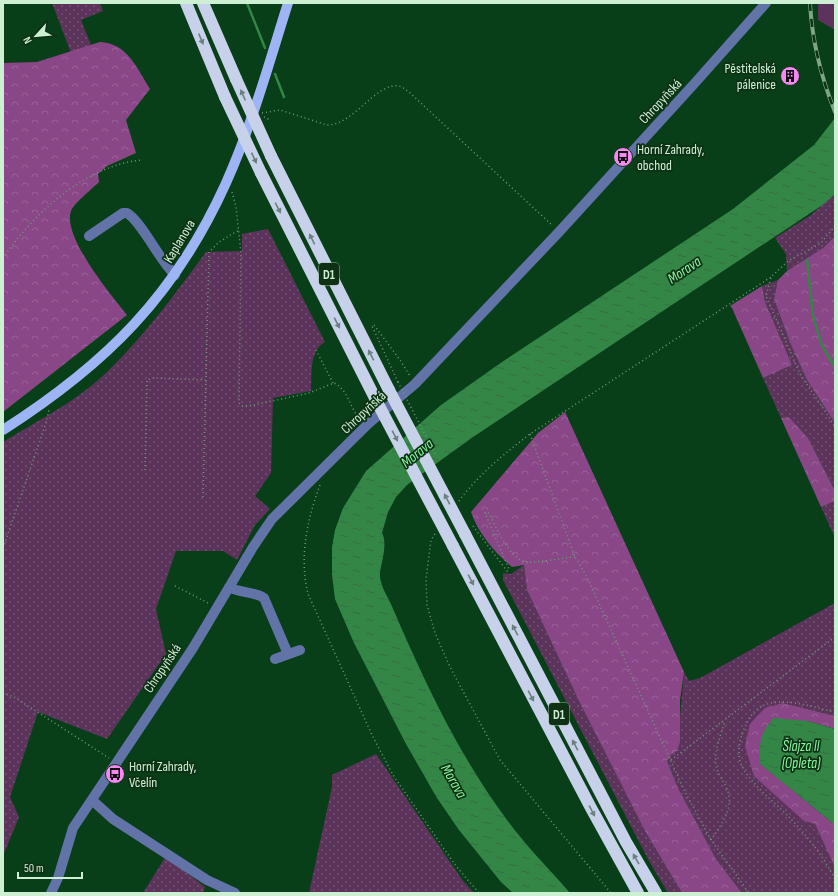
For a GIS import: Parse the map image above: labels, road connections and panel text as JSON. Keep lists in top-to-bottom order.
{
  "streets": {
    "highway": ["D1"],
    "main road": ["Kaplanova"],
    "street": ["Chropyňská"]
  },
  "water": ["Morava", "Šlajza II (Opleta)"],
  "places": {
    "building": ["Pěstitelská pálenice"],
    "bus stop": ["Horní Zahrady, obchod", "Horní Zahrady, Včelín"]
  },
  "scale_bar": "50 m",
  "north": "bottom left"
}
